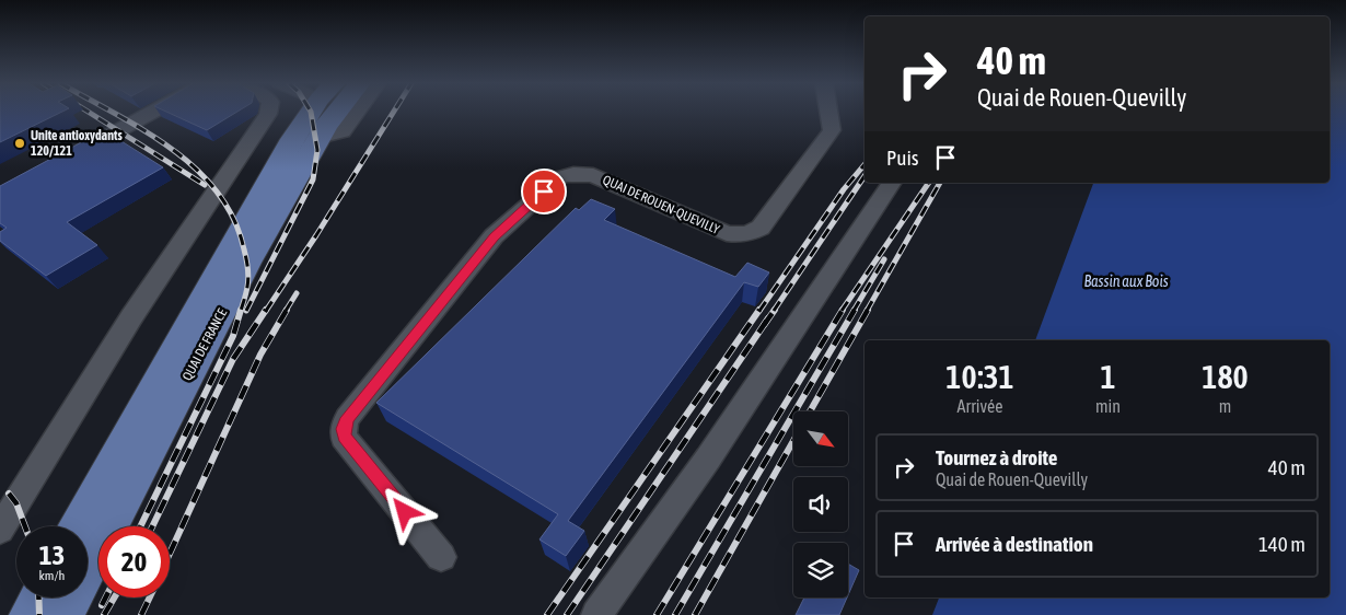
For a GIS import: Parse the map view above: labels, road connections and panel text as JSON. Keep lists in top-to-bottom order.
{
  "streets": {
    "main road": ["QUAI DE FRANCE"],
    "street": ["QUAI DE ROUEN-QUEVILLY"]
  },
  "water": ["Bassin aux Bois"],
  "places": ["Unite antioxydants 120/121"],
  "north": "bottom right",
  "page": {
    "turn": ["40 m", "Quai de Rouen-Quevilly"],
    "then": "Puis",
    "eta": [
      "10:31",
      "Arrivée",
      "1",
      "min",
      "180",
      "m"
    ],
    "list": [
      {
        "name": "Tournez à droite",
        "note": "Quai de Rouen-Quevilly",
        "value": "40 m"
      },
      {
        "name": "Arrivée à destination",
        "value": "140 m"
      }
    ],
    "speed": "13 km/h",
    "limit": "20"
  }
}
